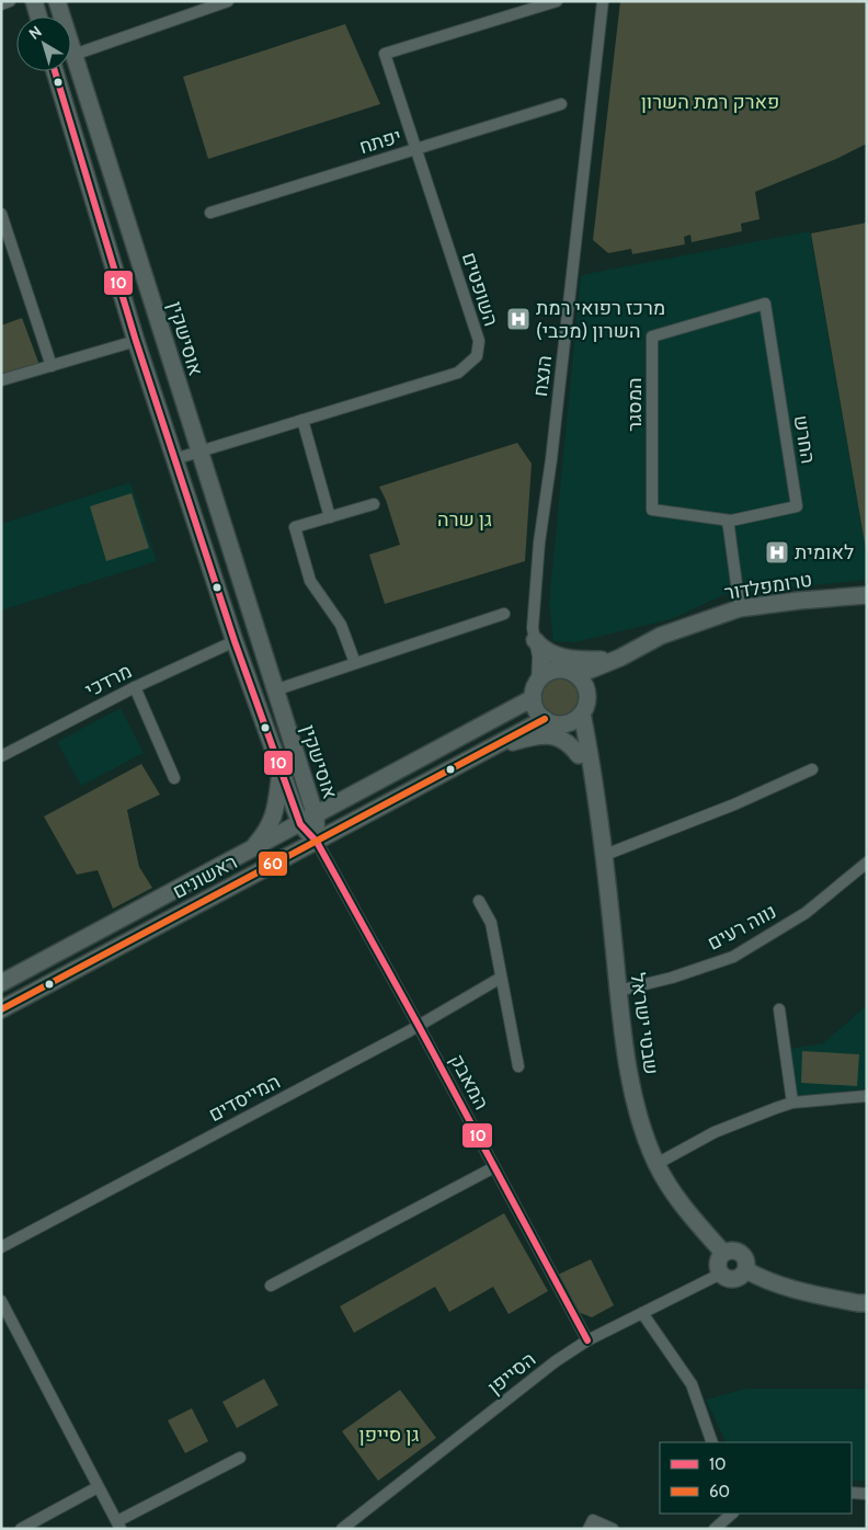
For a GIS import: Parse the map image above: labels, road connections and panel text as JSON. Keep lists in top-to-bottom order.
{
  "streets": {
    "street": [
      "יפתח",
      "השופטים",
      "אוסישקין",
      "הנצח",
      "המסגר",
      "החרש",
      "טרומפלדור",
      "מרדכי",
      "ראשונים",
      "נווה רעים",
      "שבטי ישראל",
      "המאבק",
      "המייסדים",
      "הסייפן"
    ]
  },
  "crossings": [
    ["יפתח", "השופטים"],
    ["השופטים", "אוסישקין"],
    ["אוסישקין", "מרדכי"],
    ["אוסישקין", "ראשונים"],
    ["אוסישקין", "המאבק"],
    ["הנצח", "טרומפלדור"],
    ["הנצח", "ראשונים"],
    ["הנצח", "שבטי ישראל"],
    ["המסגר", "החרש"],
    ["טרומפלדור", "ראשונים"],
    ["טרומפלדור", "שבטי ישראל"],
    ["ראשונים", "שבטי ישראל"],
    ["ראשונים", "המאבק"],
    ["נווה רעים", "שבטי ישראל"],
    ["שבטי ישראל", "הסייפן"],
    ["המאבק", "המייסדים"],
    ["המאבק", "הסייפן"]
  ],
  "parks": ["פארק רמת השרון", "גן שרה", "גן סייפן"],
  "places": {
    "hospital": ["מרכז רפואי רמת השרון (מכבי)", "לאומית"]
  },
  "lines": ["transit line 10", "transit line 60"],
  "legend": ["10", "60"],
  "north": "top left"
}
